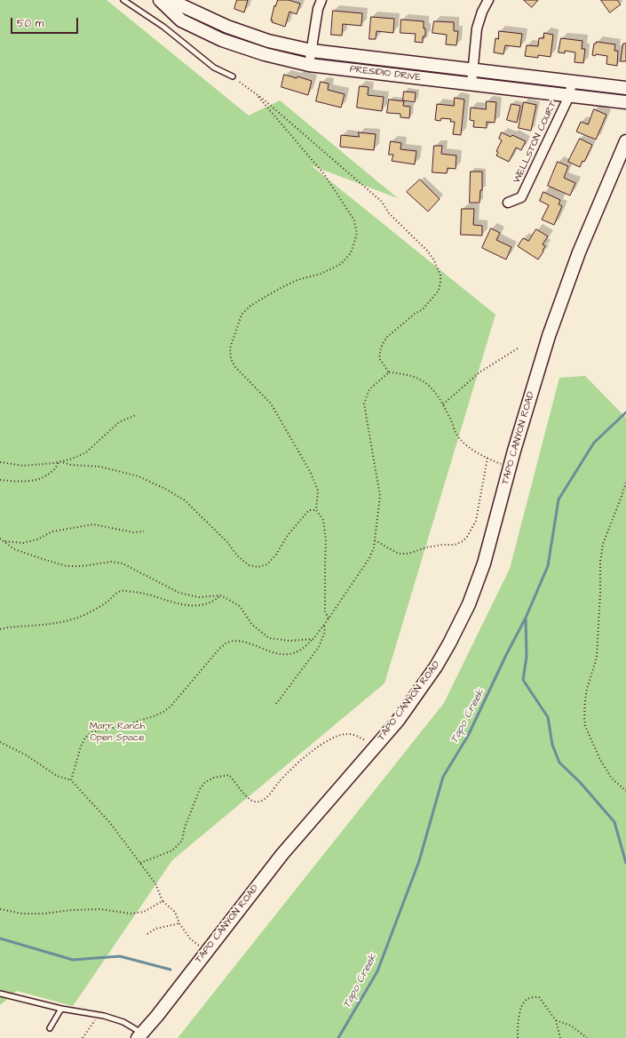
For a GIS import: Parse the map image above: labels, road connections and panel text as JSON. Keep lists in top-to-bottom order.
{
  "streets": {
    "main road": ["PRESIDIO DRIVE", "TAPO CANYON ROAD"],
    "street": ["WELLSTON COURT"]
  },
  "crossings": [
    ["PRESIDIO DRIVE", "WELLSTON COURT"]
  ],
  "water": ["Tapo Creek"],
  "parks": ["Marr Ranch Open Space"],
  "scale_bar": "50 m"
}
